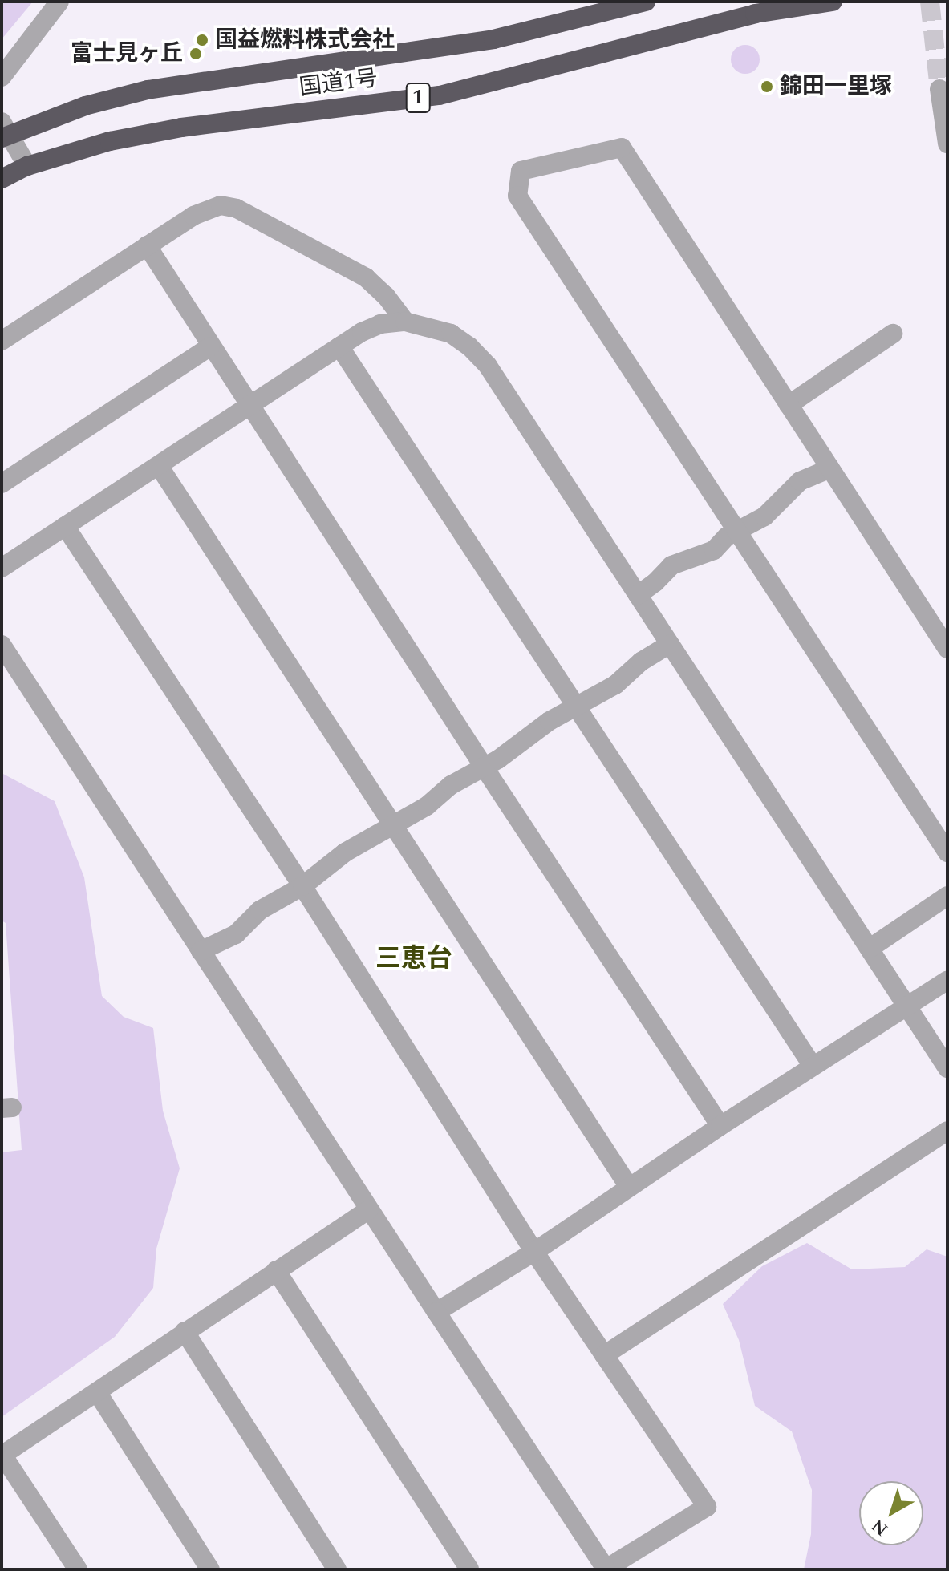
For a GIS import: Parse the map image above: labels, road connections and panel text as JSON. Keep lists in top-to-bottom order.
{
  "streets": {
    "highway": ["国道1号", "1"]
  },
  "districts": ["三恵台"],
  "places": ["国益燃料株式会社", "富士見ヶ丘", "錦田一里塚"],
  "north": "bottom left"
}
